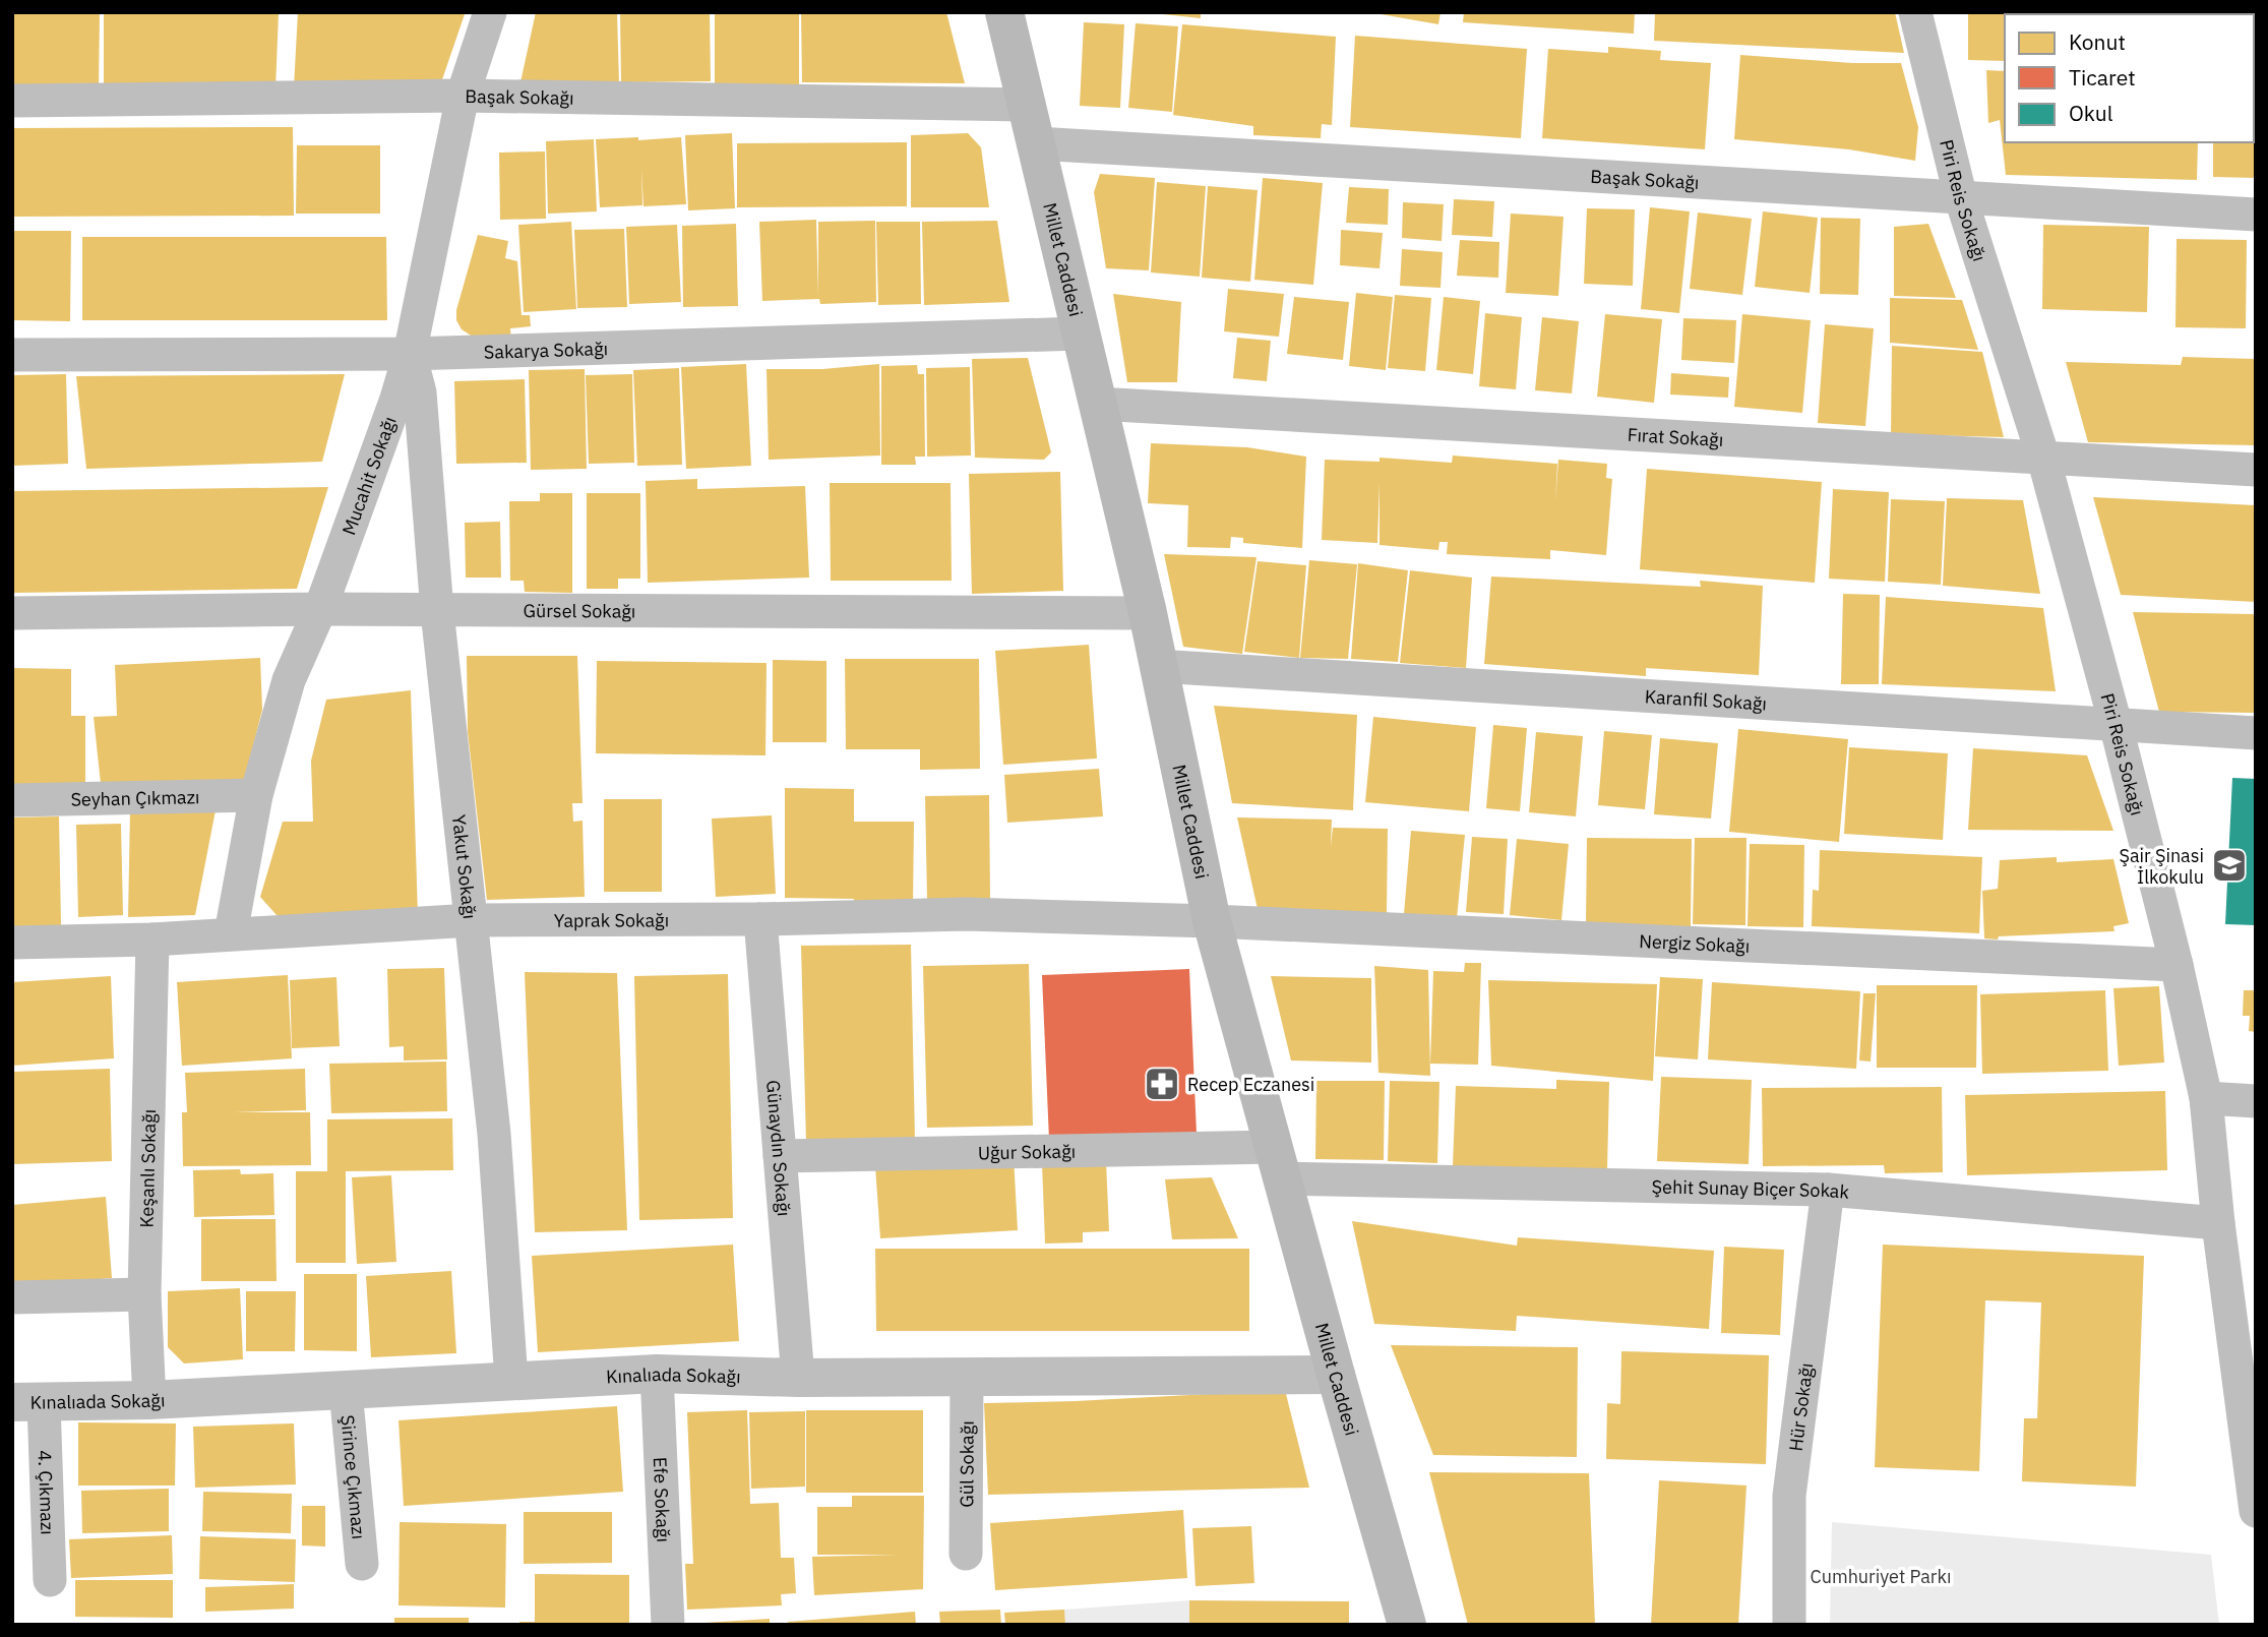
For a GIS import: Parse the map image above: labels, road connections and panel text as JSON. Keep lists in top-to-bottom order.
{
  "streets": {
    "main road": ["Millet Caddesi"],
    "street": [
      "Başak Sokağı",
      "Piri Reis Sokağı",
      "Sakarya Sokağı",
      "Fırat Sokağı",
      "Mucahit Sokağı",
      "Gürsel Sokağı",
      "Karanfil Sokağı",
      "Seyhan Çıkmazı",
      "Yakut Sokağı",
      "Yaprak Sokağı",
      "Nergiz Sokağı",
      "Günaydın Sokağı",
      "Uğur Sokağı",
      "Keşanlı Sokağı",
      "Şehit Sunay Biçer Sokak",
      "Kınalıada Sokağı",
      "Hür Sokağı",
      "Gül Sokağı",
      "Şirince Çıkmazı",
      "4. Çıkmazı",
      "Efe Sokağı"
    ]
  },
  "crossings": [
    ["Başak Sokağı", "Piri Reis Sokağı"],
    ["Başak Sokağı", "Millet Caddesi"],
    ["Başak Sokağı", "Mucahit Sokağı"],
    ["Piri Reis Sokağı", "Fırat Sokağı"],
    ["Piri Reis Sokağı", "Karanfil Sokağı"],
    ["Piri Reis Sokağı", "Nergiz Sokağı"],
    ["Piri Reis Sokağı", "Şehit Sunay Biçer Sokak"],
    ["Millet Caddesi", "Sakarya Sokağı"],
    ["Millet Caddesi", "Fırat Sokağı"],
    ["Millet Caddesi", "Gürsel Sokağı"],
    ["Millet Caddesi", "Karanfil Sokağı"],
    ["Millet Caddesi", "Yaprak Sokağı"],
    ["Millet Caddesi", "Nergiz Sokağı"],
    ["Millet Caddesi", "Uğur Sokağı"],
    ["Millet Caddesi", "Şehit Sunay Biçer Sokak"],
    ["Millet Caddesi", "Kınalıada Sokağı"],
    ["Sakarya Sokağı", "Mucahit Sokağı"],
    ["Sakarya Sokağı", "Yakut Sokağı"],
    ["Mucahit Sokağı", "Gürsel Sokağı"],
    ["Mucahit Sokağı", "Seyhan Çıkmazı"],
    ["Mucahit Sokağı", "Yakut Sokağı"],
    ["Mucahit Sokağı", "Yaprak Sokağı"],
    ["Gürsel Sokağı", "Yakut Sokağı"],
    ["Yakut Sokağı", "Yaprak Sokağı"],
    ["Yakut Sokağı", "Kınalıada Sokağı"],
    ["Yaprak Sokağı", "Nergiz Sokağı"],
    ["Yaprak Sokağı", "Günaydın Sokağı"],
    ["Yaprak Sokağı", "Keşanlı Sokağı"],
    ["Günaydın Sokağı", "Uğur Sokağı"],
    ["Günaydın Sokağı", "Kınalıada Sokağı"],
    ["Uğur Sokağı", "Şehit Sunay Biçer Sokak"],
    ["Keşanlı Sokağı", "Kınalıada Sokağı"],
    ["Şehit Sunay Biçer Sokak", "Hür Sokağı"],
    ["Kınalıada Sokağı", "Gül Sokağı"],
    ["Kınalıada Sokağı", "Şirince Çıkmazı"],
    ["Kınalıada Sokağı", "4. Çıkmazı"],
    ["Kınalıada Sokağı", "Efe Sokağı"]
  ],
  "parks": ["Cumhuriyet Parkı"],
  "places": {
    "school or university": ["Şair Şinasi İlkokulu"],
    "pharmacy": ["Recep Eczanesi"]
  },
  "legend": ["Konut", "Ticaret", "Okul"]
}
